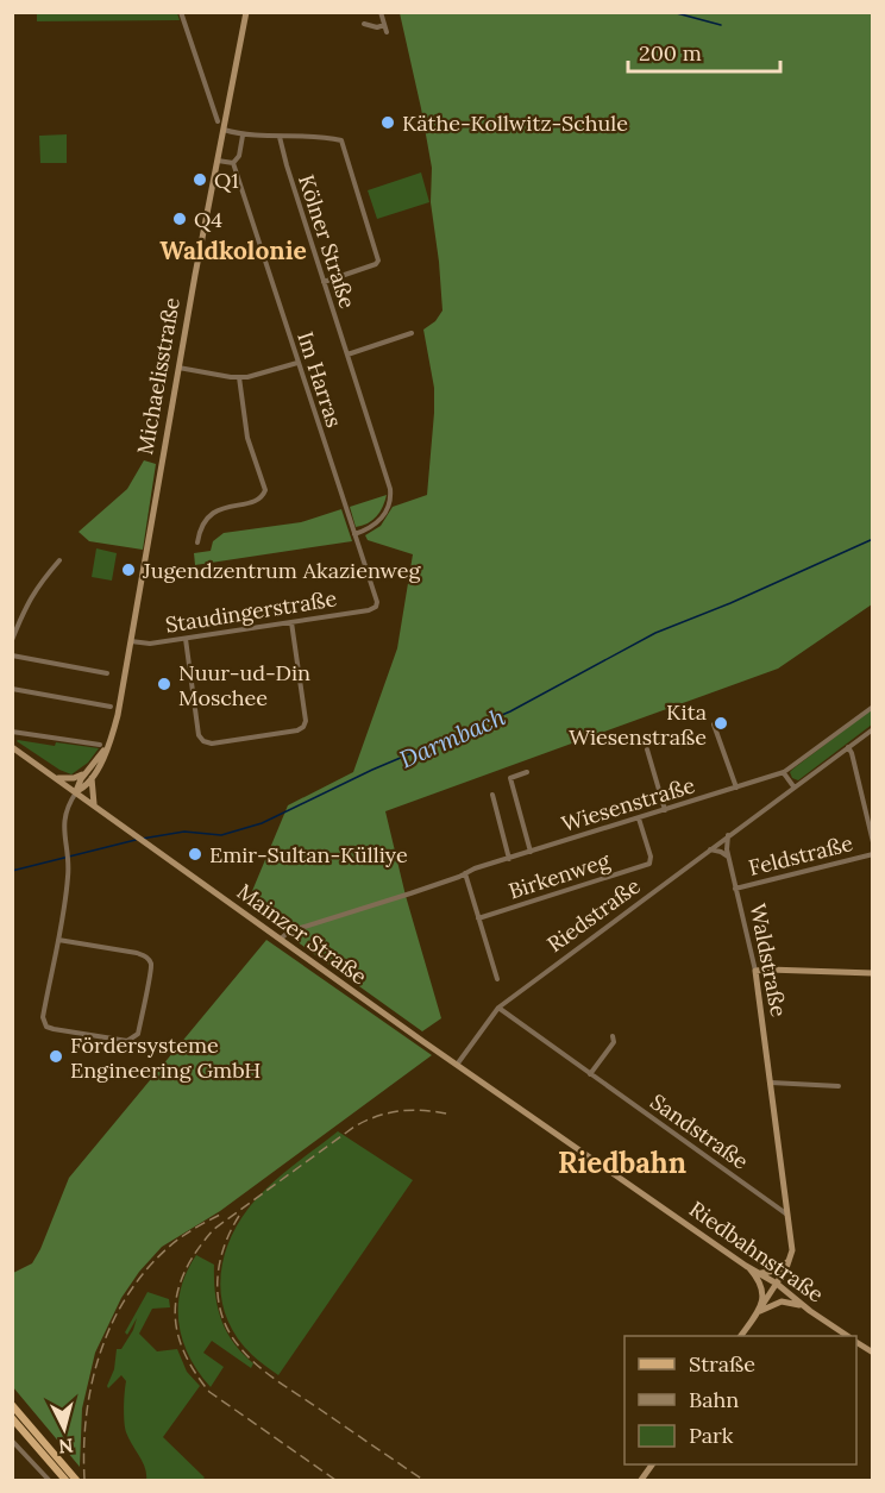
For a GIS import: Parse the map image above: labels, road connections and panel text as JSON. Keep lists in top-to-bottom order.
{
  "streets": {
    "street": [
      "Kölner Straße",
      "Michaelisstraße",
      "Im Harras",
      "Staudingerstraße",
      "Wiesenstraße",
      "Feldstraße",
      "Birkenweg",
      "Riedstraße",
      "Mainzer Straße",
      "Waldstraße",
      "Sandstraße",
      "Riedbahnstraße"
    ]
  },
  "crossings": [
    ["Kölner Straße", "Im Harras"],
    ["Michaelisstraße", "Staudingerstraße"],
    ["Michaelisstraße", "Mainzer Straße"],
    ["Im Harras", "Staudingerstraße"],
    ["Wiesenstraße", "Birkenweg"],
    ["Wiesenstraße", "Mainzer Straße"],
    ["Feldstraße", "Waldstraße"],
    ["Riedstraße", "Waldstraße"],
    ["Riedstraße", "Sandstraße"],
    ["Mainzer Straße", "Riedbahnstraße"],
    ["Waldstraße", "Sandstraße"],
    ["Waldstraße", "Riedbahnstraße"]
  ],
  "districts": ["Waldkolonie", "Riedbahn"],
  "water": ["Darmbach"],
  "places": [
    "Käthe-Kollwitz-Schule",
    "Q1",
    "Q4",
    "Jugendzentrum Akazienweg",
    "Nuur-ud-Din Moschee",
    "Kita Wiesenstraße",
    "Emir-Sultan-Külliye",
    "Fördersysteme Engineering GmbH"
  ],
  "legend": ["Straße", "Bahn", "Park"],
  "scale_bar": "200 m",
  "north": "bottom"
}
